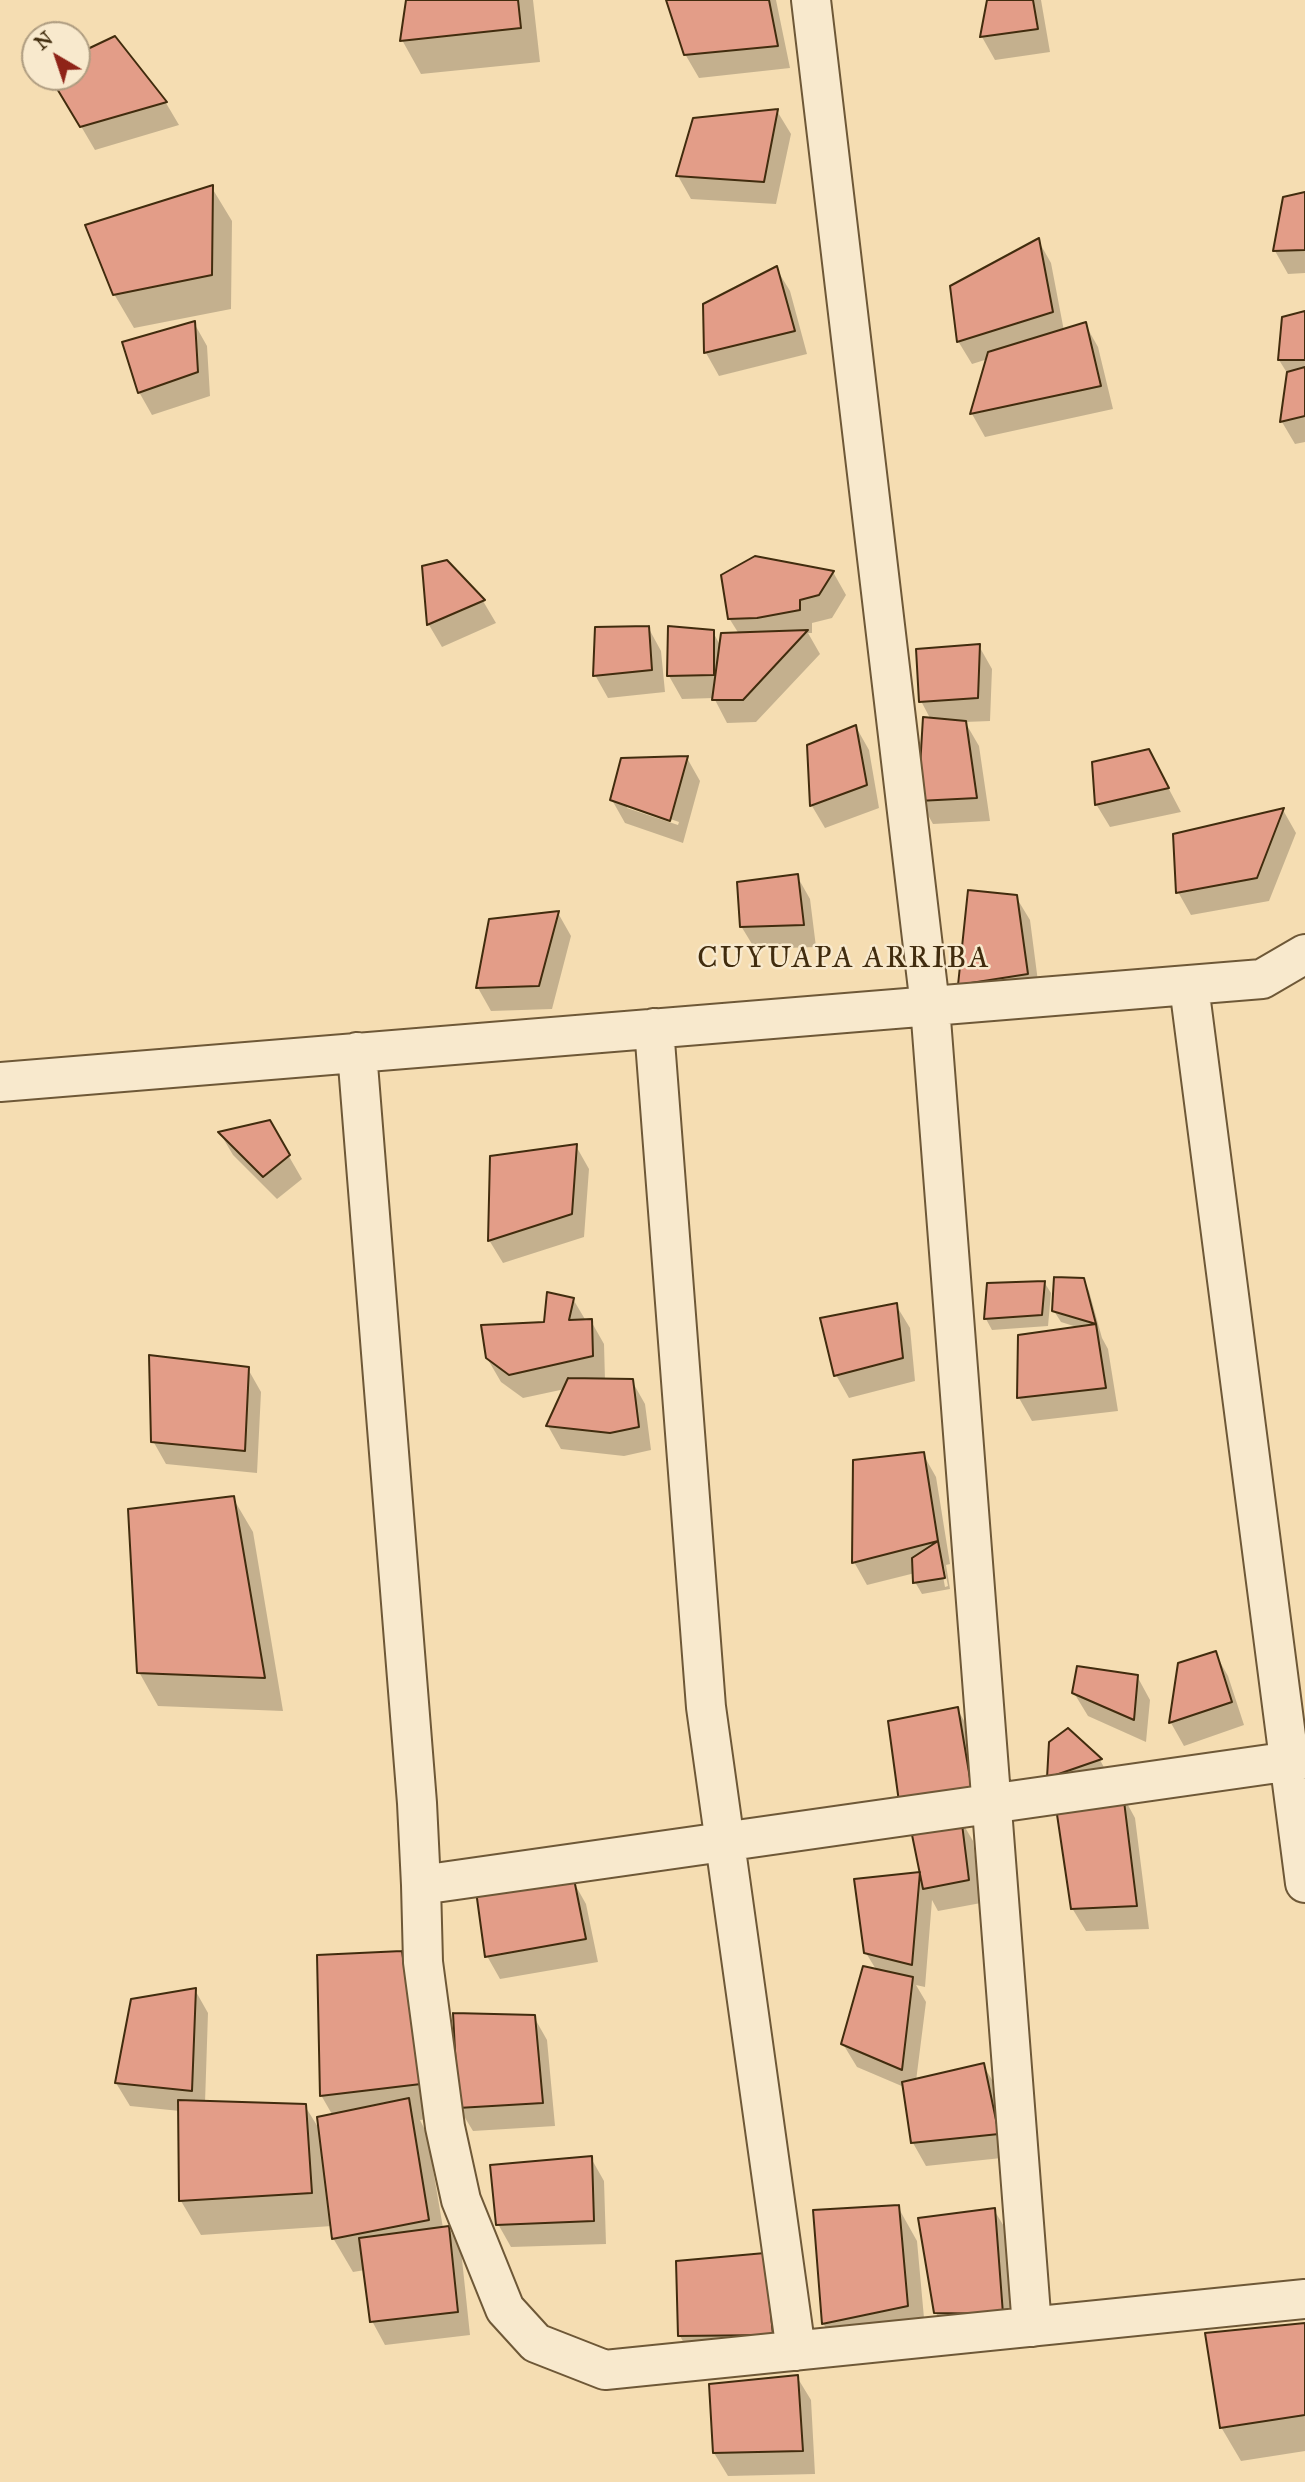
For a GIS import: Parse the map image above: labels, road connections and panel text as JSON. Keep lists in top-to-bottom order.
{
  "districts": ["CUYUAPA ARRIBA"],
  "north": "top left"
}
